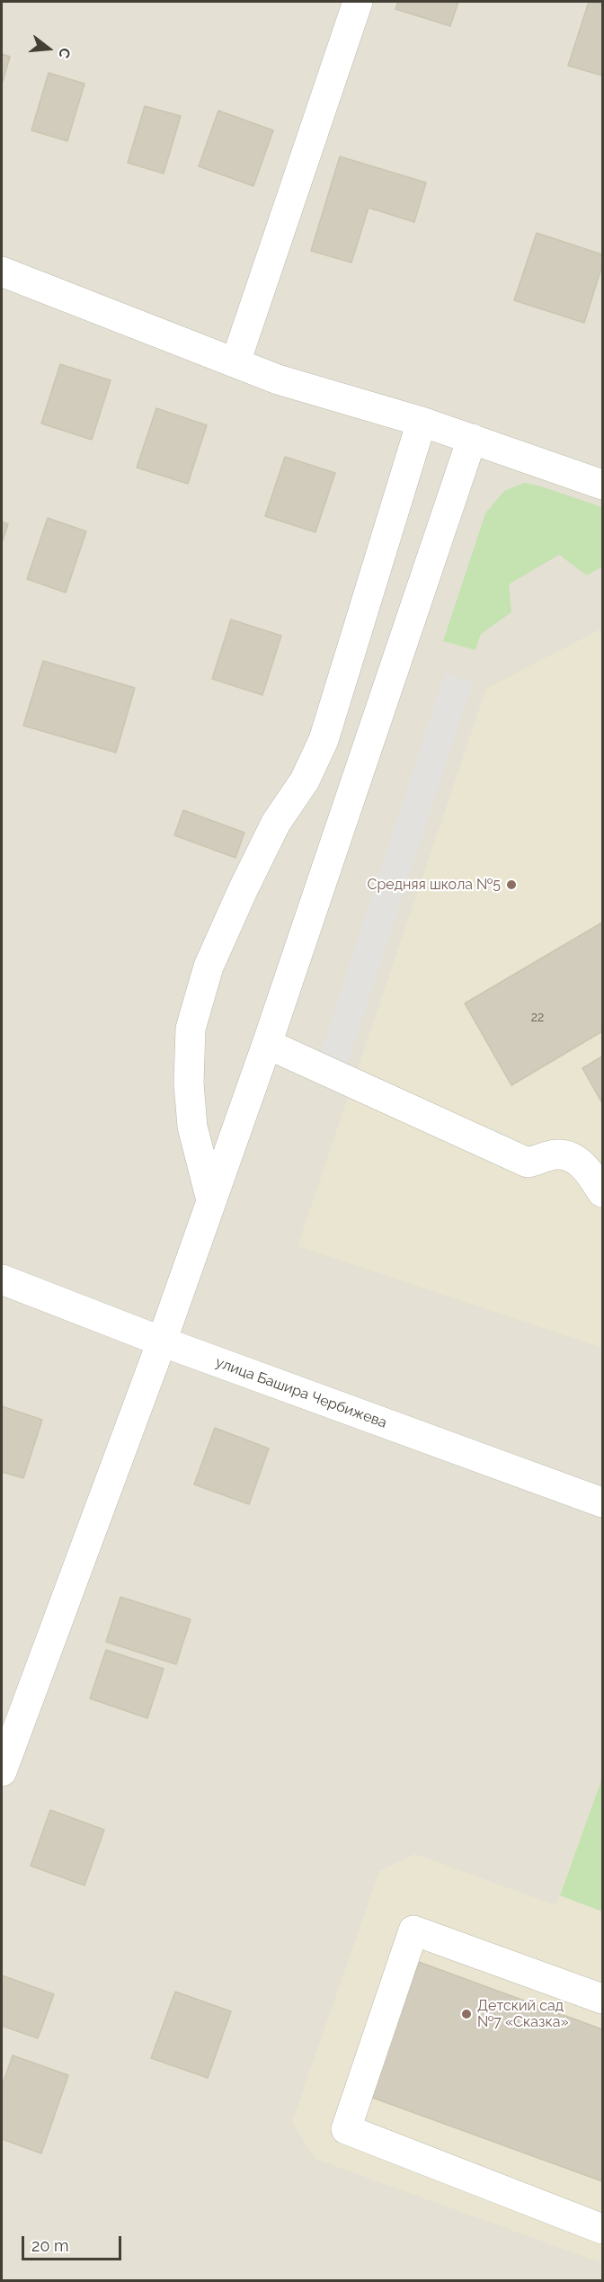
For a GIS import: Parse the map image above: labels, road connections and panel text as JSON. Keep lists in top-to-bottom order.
{
  "streets": {
    "street": ["улица Башира Чербижева"]
  },
  "places": ["Средняя школа №5", "Детский сад №7 «Сказка»"],
  "house_numbers": ["22"],
  "scale_bar": "20 m",
  "north": "right"
}
